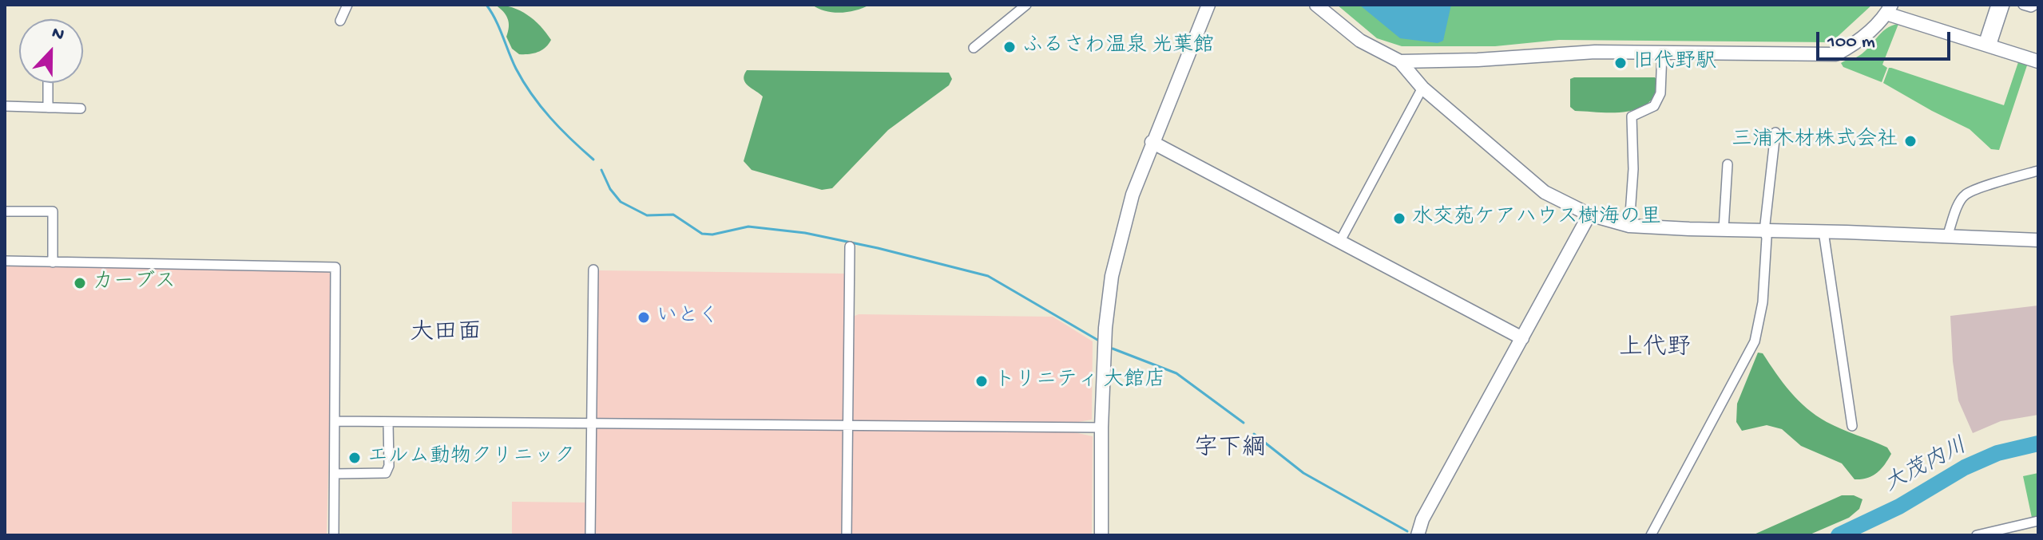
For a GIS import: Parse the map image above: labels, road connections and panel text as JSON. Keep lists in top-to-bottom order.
{
  "districts": ["大田面", "上代野", "字下綱"],
  "water": ["大茂内川"],
  "places": [
    "ふるさわ温泉 光葉館",
    "旧代野駅",
    "三浦木材株式会社",
    "水交苑ケアハウス樹海の里",
    "カーブス",
    "いとく",
    "トリニティ 大館店",
    "エルム動物クリニック"
  ],
  "scale_bar": "100 m",
  "north": "top"
}
